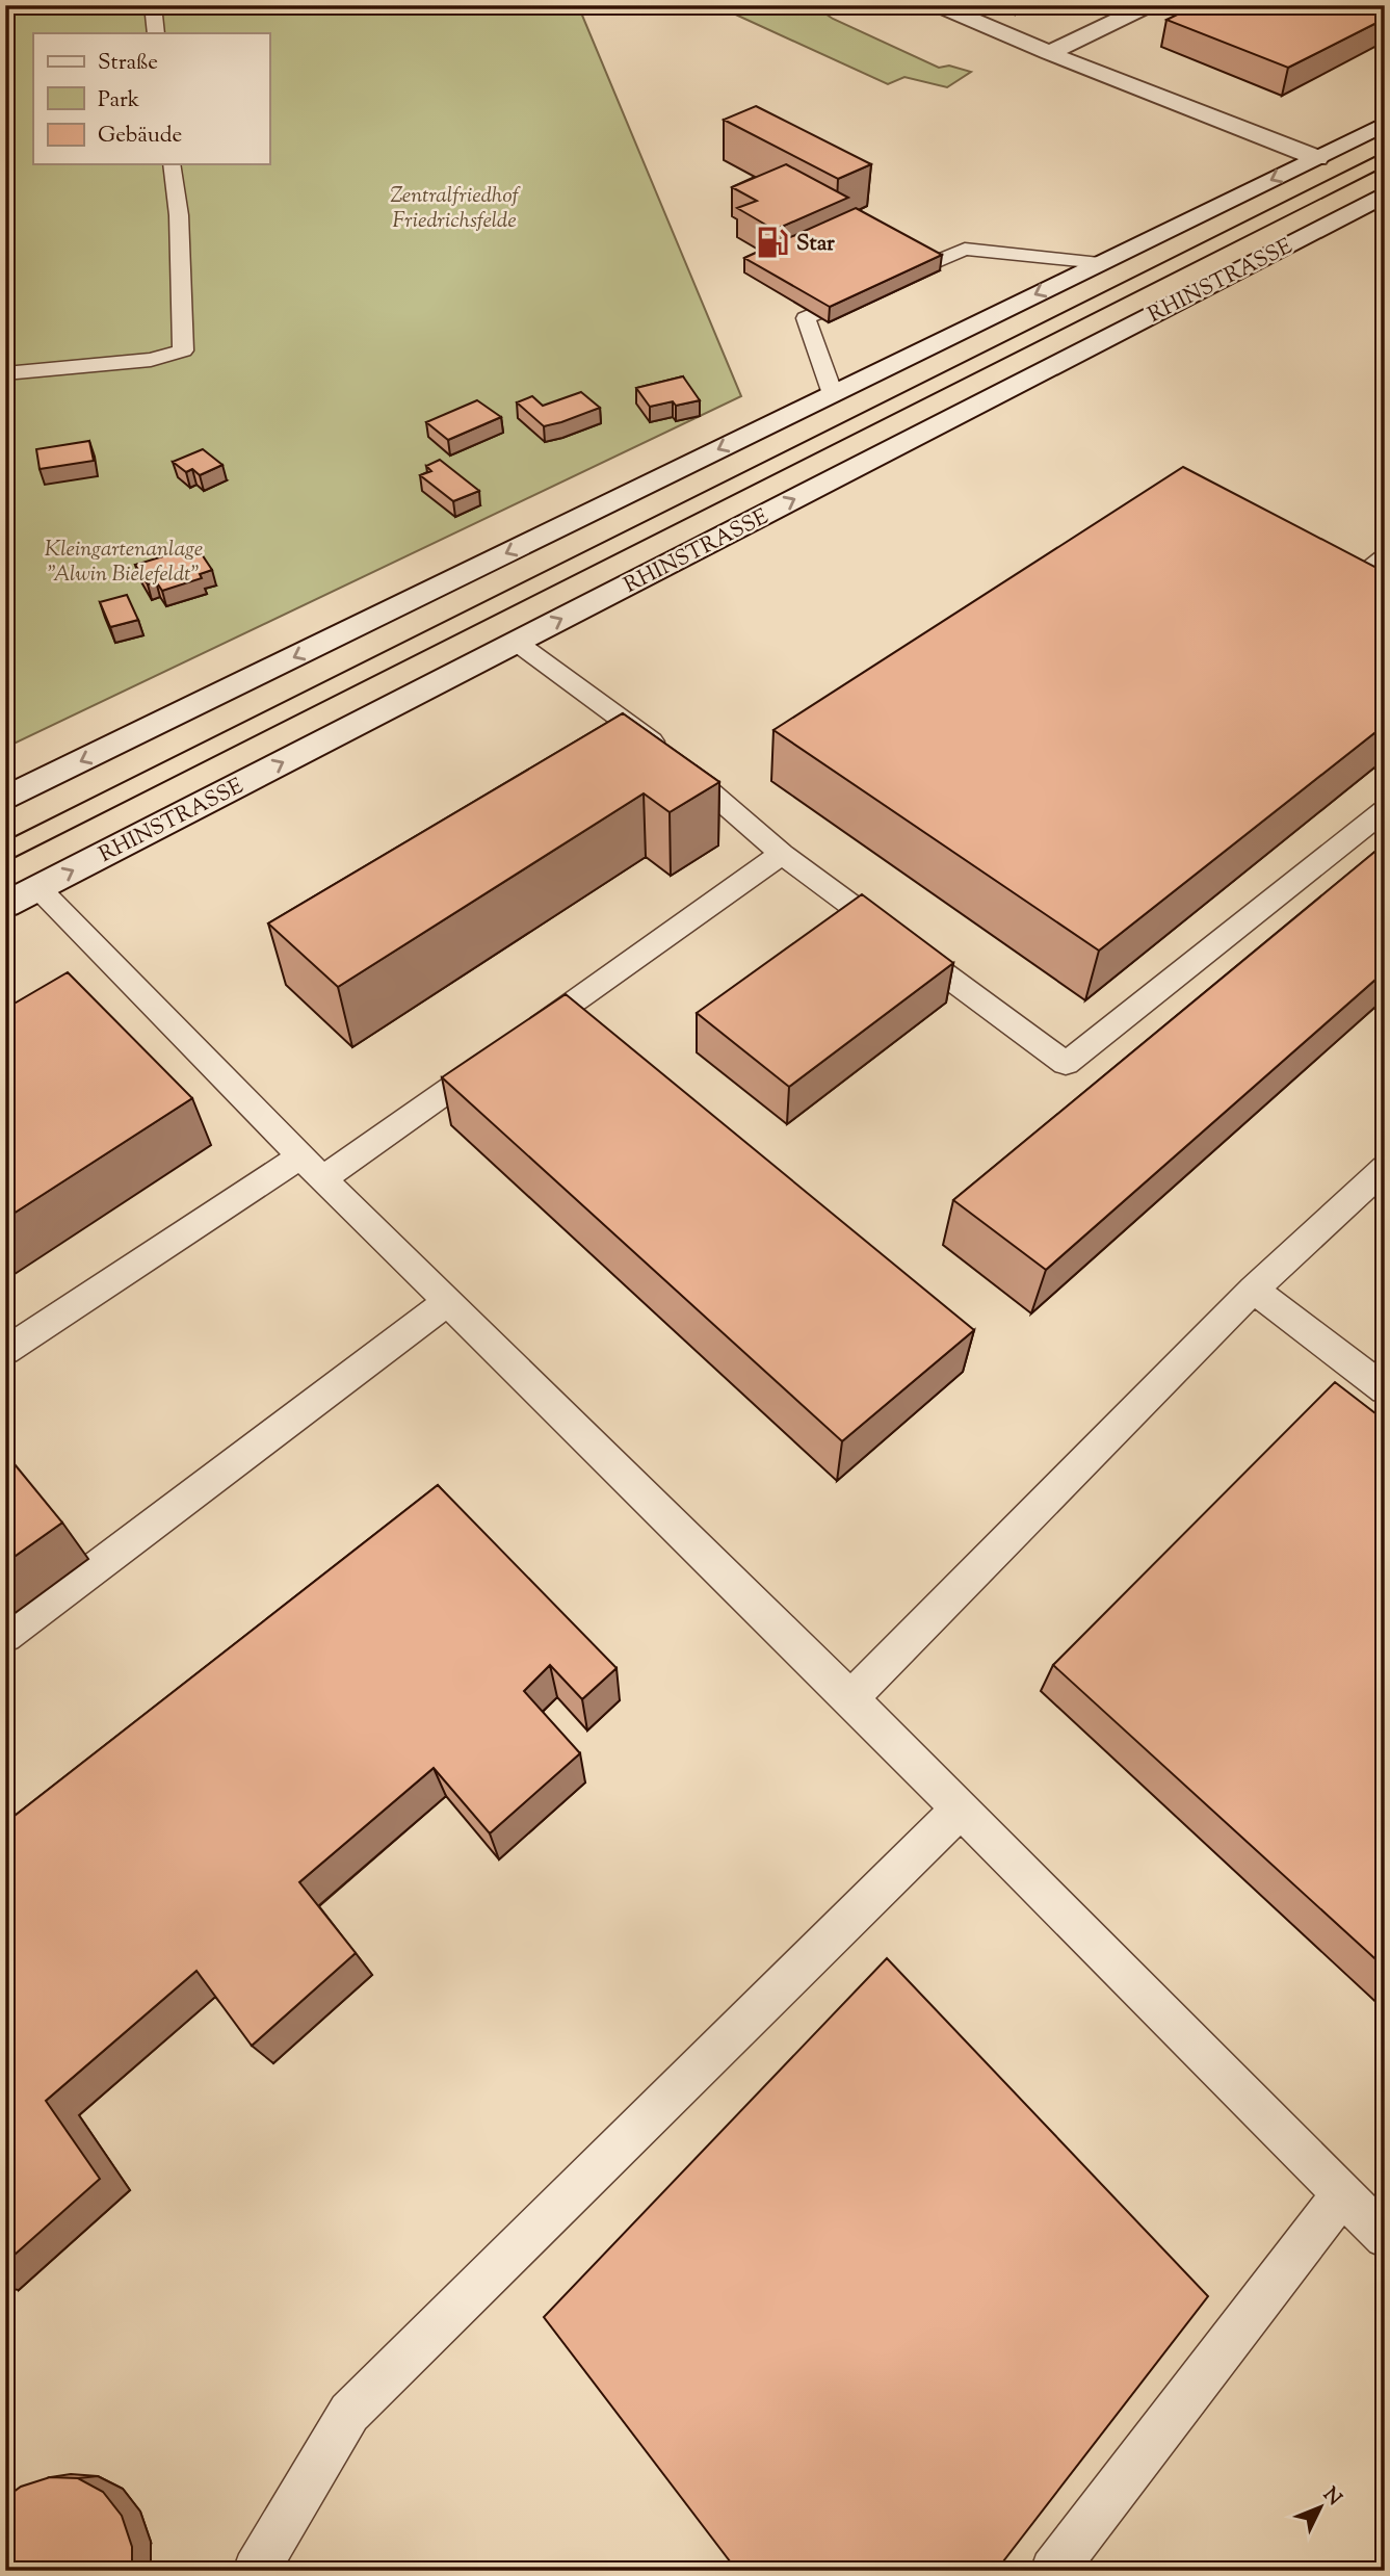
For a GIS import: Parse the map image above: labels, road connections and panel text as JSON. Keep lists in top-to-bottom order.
{
  "streets": {
    "main road": ["RHINSTRASSE"]
  },
  "parks": ["Zentralfriedhof Friedrichsfelde", "Kleingartenanlage \"Alwin Bielefeldt\""],
  "places": {
    "fuel station": ["Star"]
  },
  "legend": ["Straße", "Park", "Gebäude"],
  "north": "top right"
}
